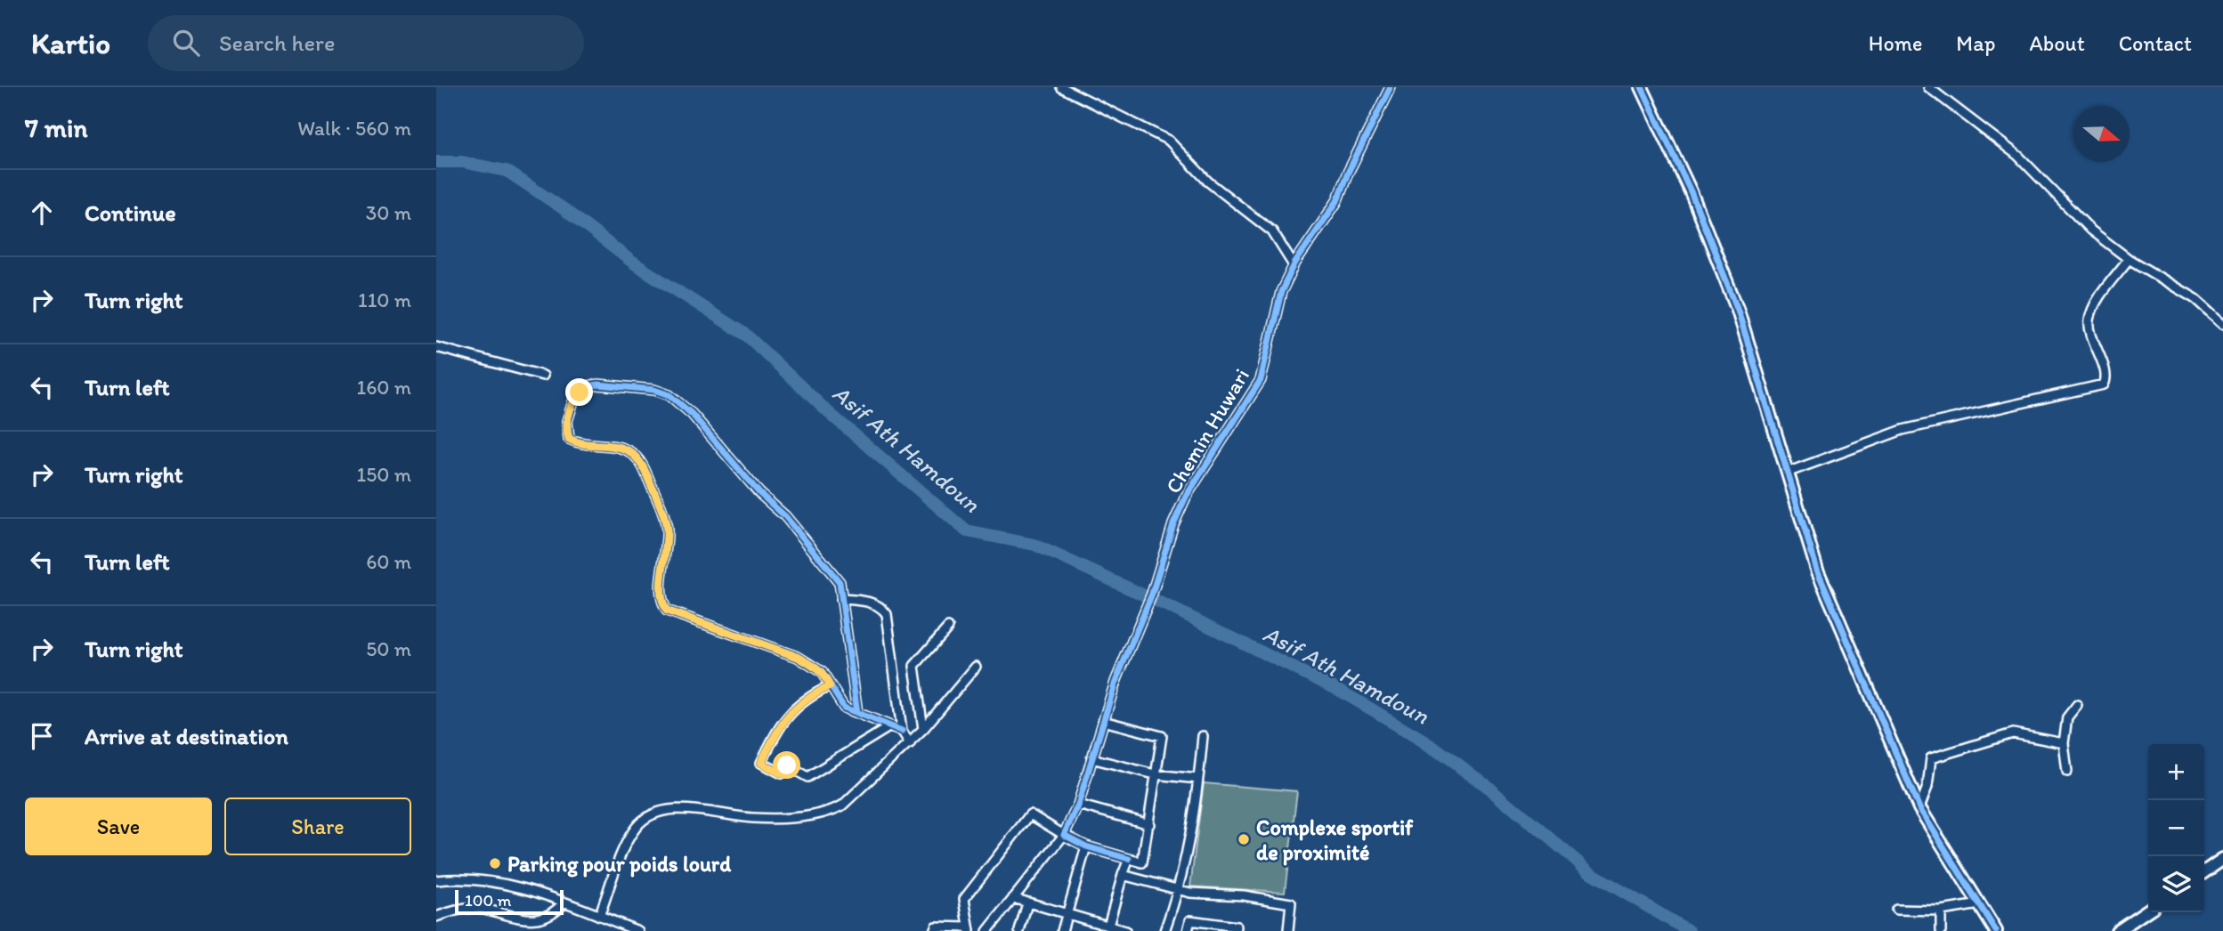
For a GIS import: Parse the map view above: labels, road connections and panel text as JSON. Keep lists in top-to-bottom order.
{
  "streets": {
    "street": ["Chemin Huwari"]
  },
  "water": ["Asif Ath Hamdoun"],
  "places": ["Complexe sportif de proximité", "Parking pour poids lourd"],
  "scale_bar": "100 m",
  "north": "right",
  "page": {
    "header": "Kartio",
    "search": "Search here",
    "nav": [
      "Home",
      "Map",
      "About",
      "Contact"
    ],
    "heading": ["7 min", "Walk · 560 m"],
    "list": [
      ["Continue", "30 m"],
      ["Turn right", "110 m"],
      ["Turn left", "160 m"],
      ["Turn right", "150 m"],
      ["Turn left", "60 m"],
      ["Turn right", "50 m"],
      "Arrive at destination"
    ],
    "map_buttons": ["+", "−"],
    "buttons": ["Save", "Share"],
    "scale": "100 m"
  }
}
